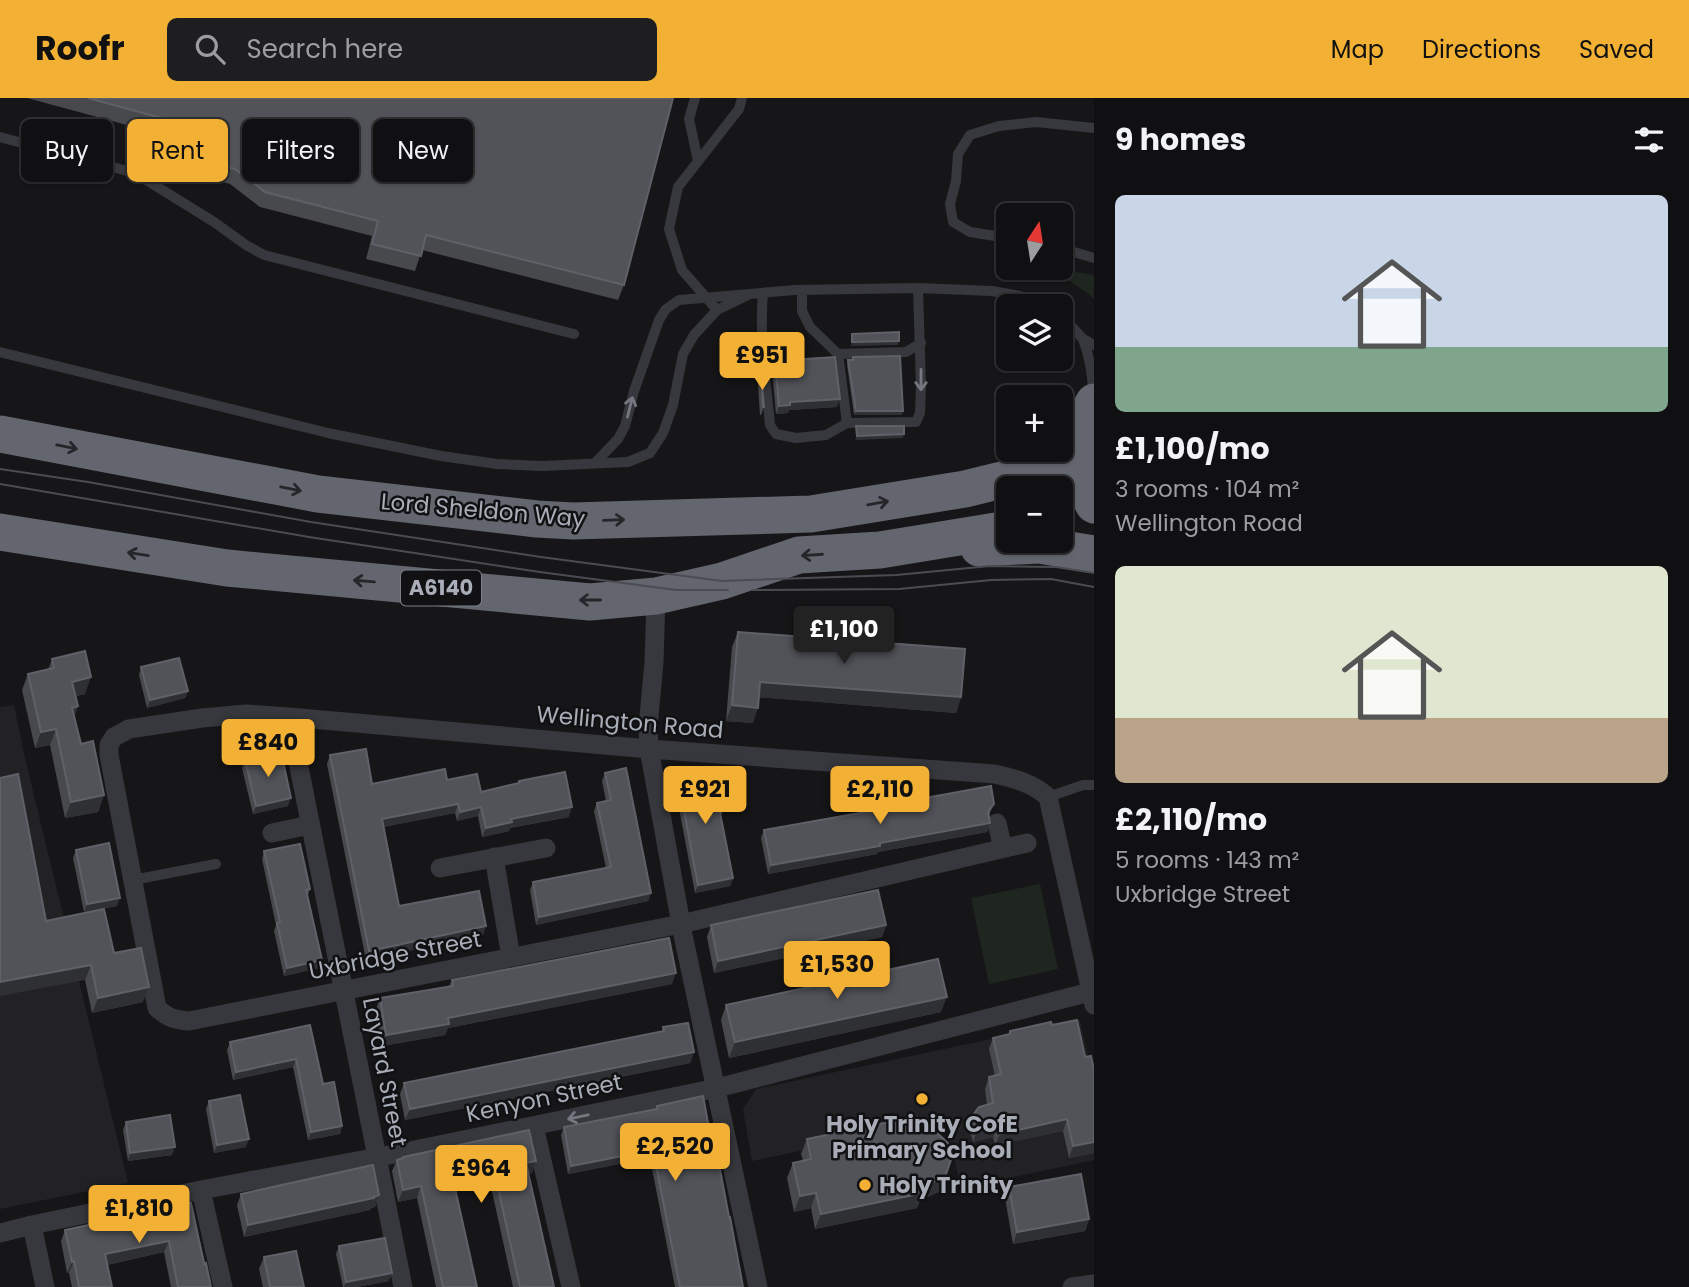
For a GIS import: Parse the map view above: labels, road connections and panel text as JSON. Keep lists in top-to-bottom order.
{
  "streets": {
    "highway": ["Lord Sheldon Way", "A6140"],
    "street": [
      "Wellington Road",
      "Uxbridge Street",
      "Layard Street",
      "Kenyon Street"
    ]
  },
  "crossings": [
    ["Wellington Road", "Uxbridge Street"],
    ["Wellington Road", "Layard Street"],
    ["Uxbridge Street", "Layard Street"],
    ["Layard Street", "Kenyon Street"]
  ],
  "places": ["Holy Trinity CofE Primary School", "Holy Trinity"],
  "north": "top",
  "page": {
    "header": "Roofr",
    "search": "Search here",
    "nav": ["Map", "Directions", "Saved"],
    "heading": "9 homes",
    "chip": [
      "Buy",
      "Rent",
      "Filters",
      "New"
    ],
    "list": [
      {
        "name": "£1,100/mo",
        "note": "3 rooms · 104 m² · Wellington Road"
      },
      {
        "name": "£2,110/mo",
        "note": "5 rooms · 143 m² · Uxbridge Street"
      }
    ],
    "map_buttons": ["+", "−"],
    "price": [
      "£951",
      "£1,100",
      "£840",
      "£921",
      "£2,110",
      "£1,530",
      "£2,520",
      "£964",
      "£1,810"
    ]
  }
}
